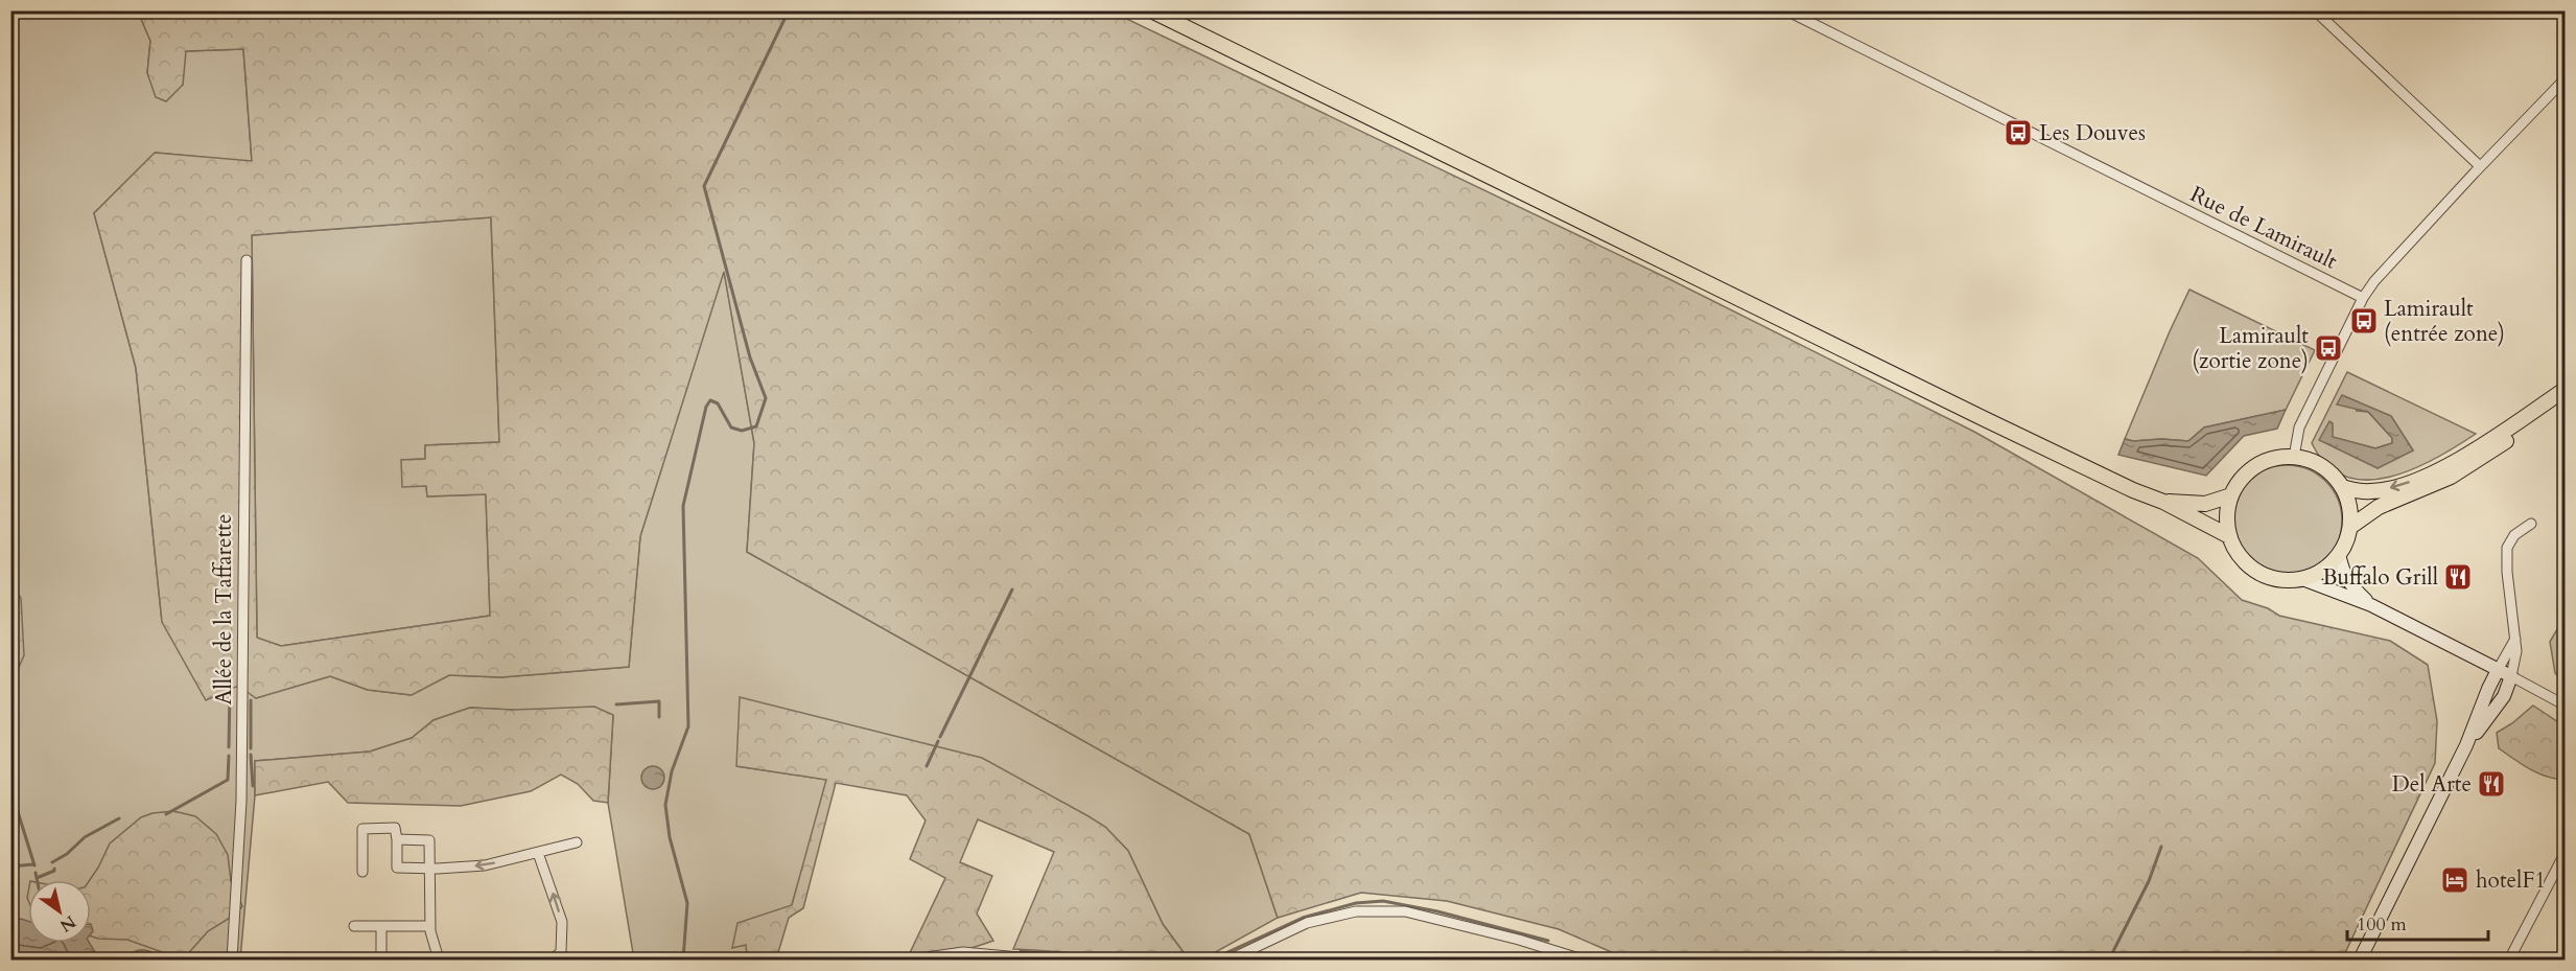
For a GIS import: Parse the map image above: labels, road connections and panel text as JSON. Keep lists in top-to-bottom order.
{
  "streets": {
    "street": ["Rue de Lamirault", "Allée de la Taffarette"]
  },
  "places": {
    "bus stop": ["Les Douves", "Lamirault (entrée zone)", "Lamirault (zortie zone)"],
    "restaurant": ["Buffalo Grill", "Del Arte"],
    "hotel": ["hotelF1"]
  },
  "scale_bar": "100 m",
  "north": "bottom right"
}
